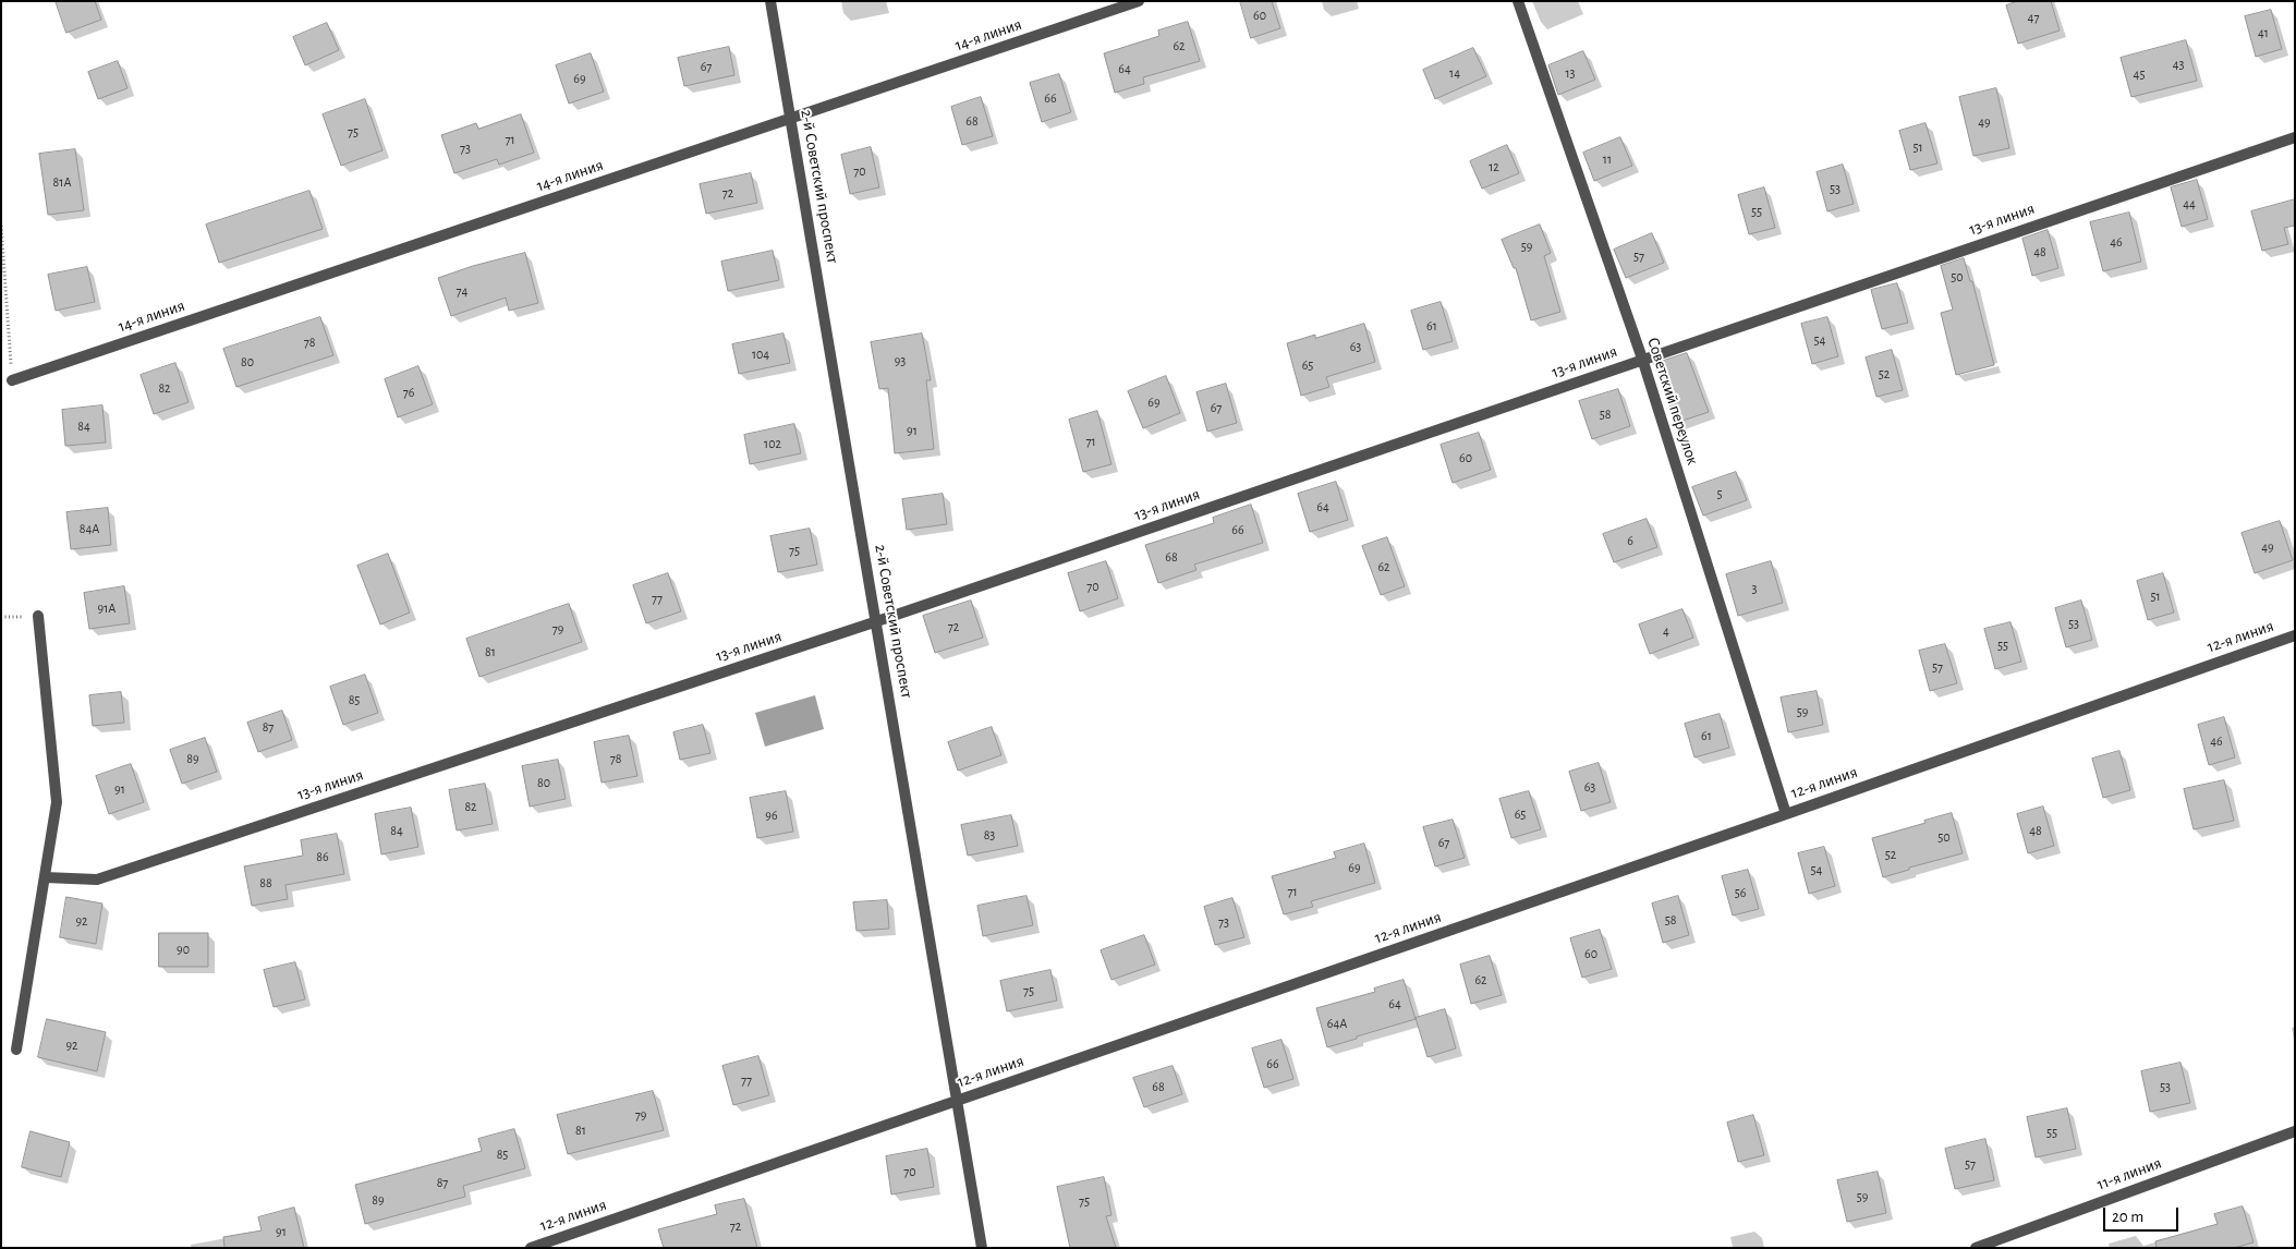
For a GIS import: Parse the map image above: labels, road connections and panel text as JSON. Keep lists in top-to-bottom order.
{
  "streets": {
    "street": [
      "14-я линия",
      "2-й Советский проспект",
      "13-я линия",
      "Советский переулок",
      "12-я линия",
      "11-я линия"
    ]
  },
  "crossings": [
    ["14-я линия", "2-й Советский проспект"],
    ["2-й Советский проспект", "13-я линия"],
    ["2-й Советский проспект", "12-я линия"],
    ["13-я линия", "Советский переулок"],
    ["Советский переулок", "12-я линия"]
  ],
  "house_numbers": [
    "60",
    "47",
    "41",
    "62",
    "43",
    "67",
    "64",
    "14",
    "13",
    "45",
    "69",
    "66",
    "68",
    "49",
    "75",
    "71",
    "51",
    "73",
    "11",
    "12",
    "70",
    "81А",
    "53",
    "72",
    "44",
    "55",
    "46",
    "59",
    "48",
    "57",
    "50",
    "74",
    "61",
    "54",
    "78",
    "63",
    "104",
    "93",
    "80",
    "65",
    "52",
    "82",
    "76",
    "69",
    "67",
    "58",
    "84",
    "91",
    "71",
    "102",
    "60",
    "5",
    "64",
    "84А",
    "66",
    "6",
    "49",
    "75",
    "68",
    "62",
    "70",
    "3",
    "51",
    "77",
    "91А",
    "53",
    "72",
    "79",
    "4",
    "55",
    "81",
    "57",
    "85",
    "59",
    "87",
    "61",
    "46",
    "89",
    "78",
    "80",
    "63",
    "91",
    "82",
    "65",
    "96",
    "84",
    "48",
    "83",
    "50",
    "67",
    "52",
    "86",
    "69",
    "54",
    "88",
    "71",
    "56",
    "58",
    "92",
    "73",
    "90",
    "60",
    "62",
    "75",
    "64",
    "64А",
    "92",
    "66",
    "77",
    "68",
    "53",
    "79",
    "81",
    "55",
    "85",
    "57",
    "70",
    "87",
    "59",
    "89",
    "75",
    "72",
    "91"
  ],
  "scale_bar": "20 m"
}
